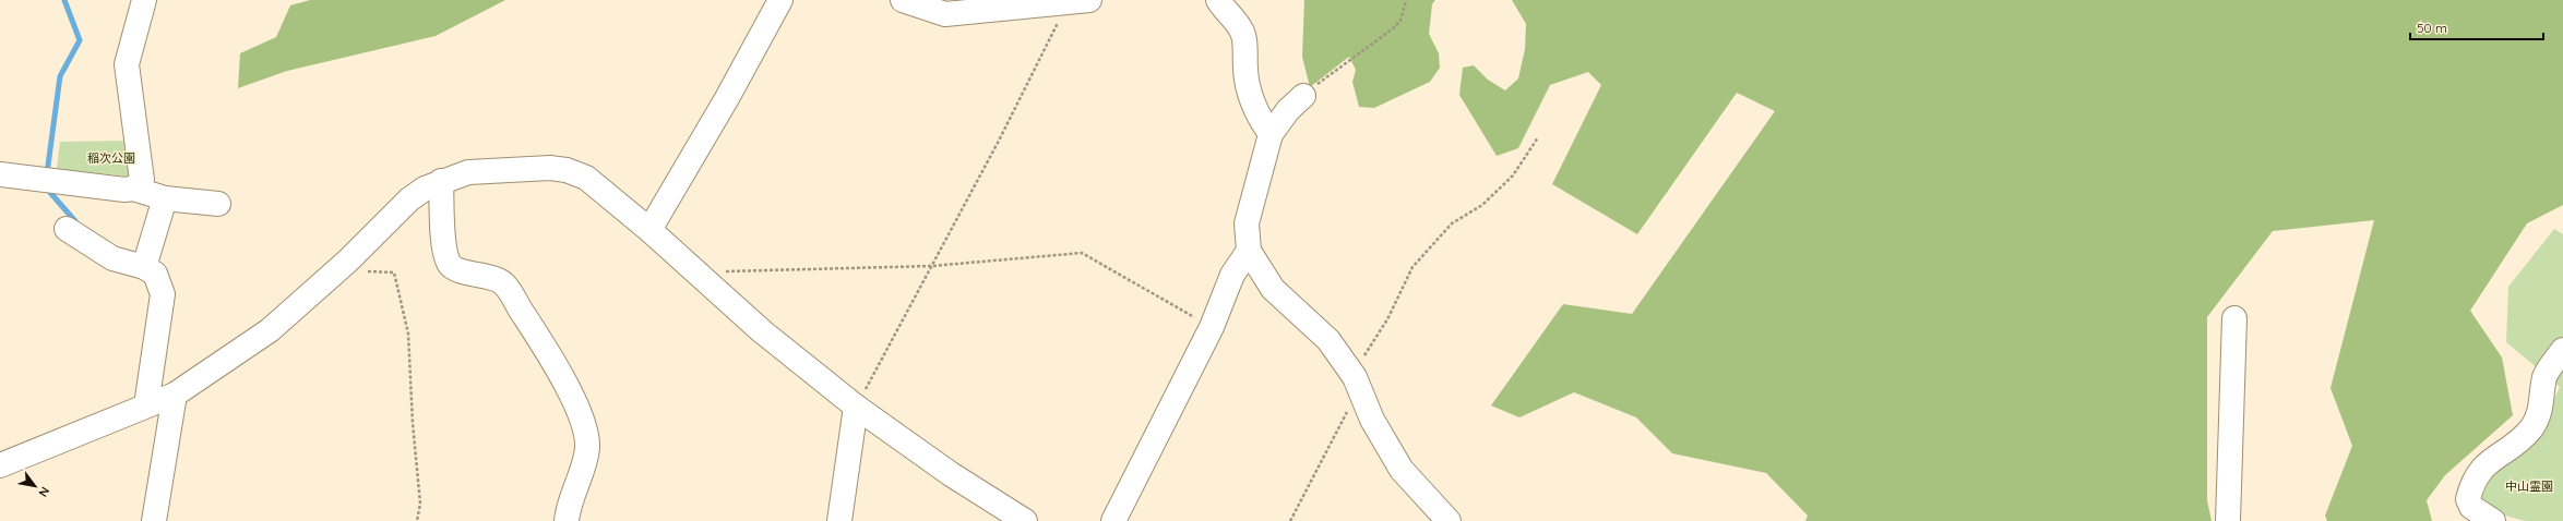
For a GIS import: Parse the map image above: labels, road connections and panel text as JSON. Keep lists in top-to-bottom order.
{
  "parks": ["稲次公園", "中山霊園"],
  "scale_bar": "50 m",
  "north": "bottom right"
}
